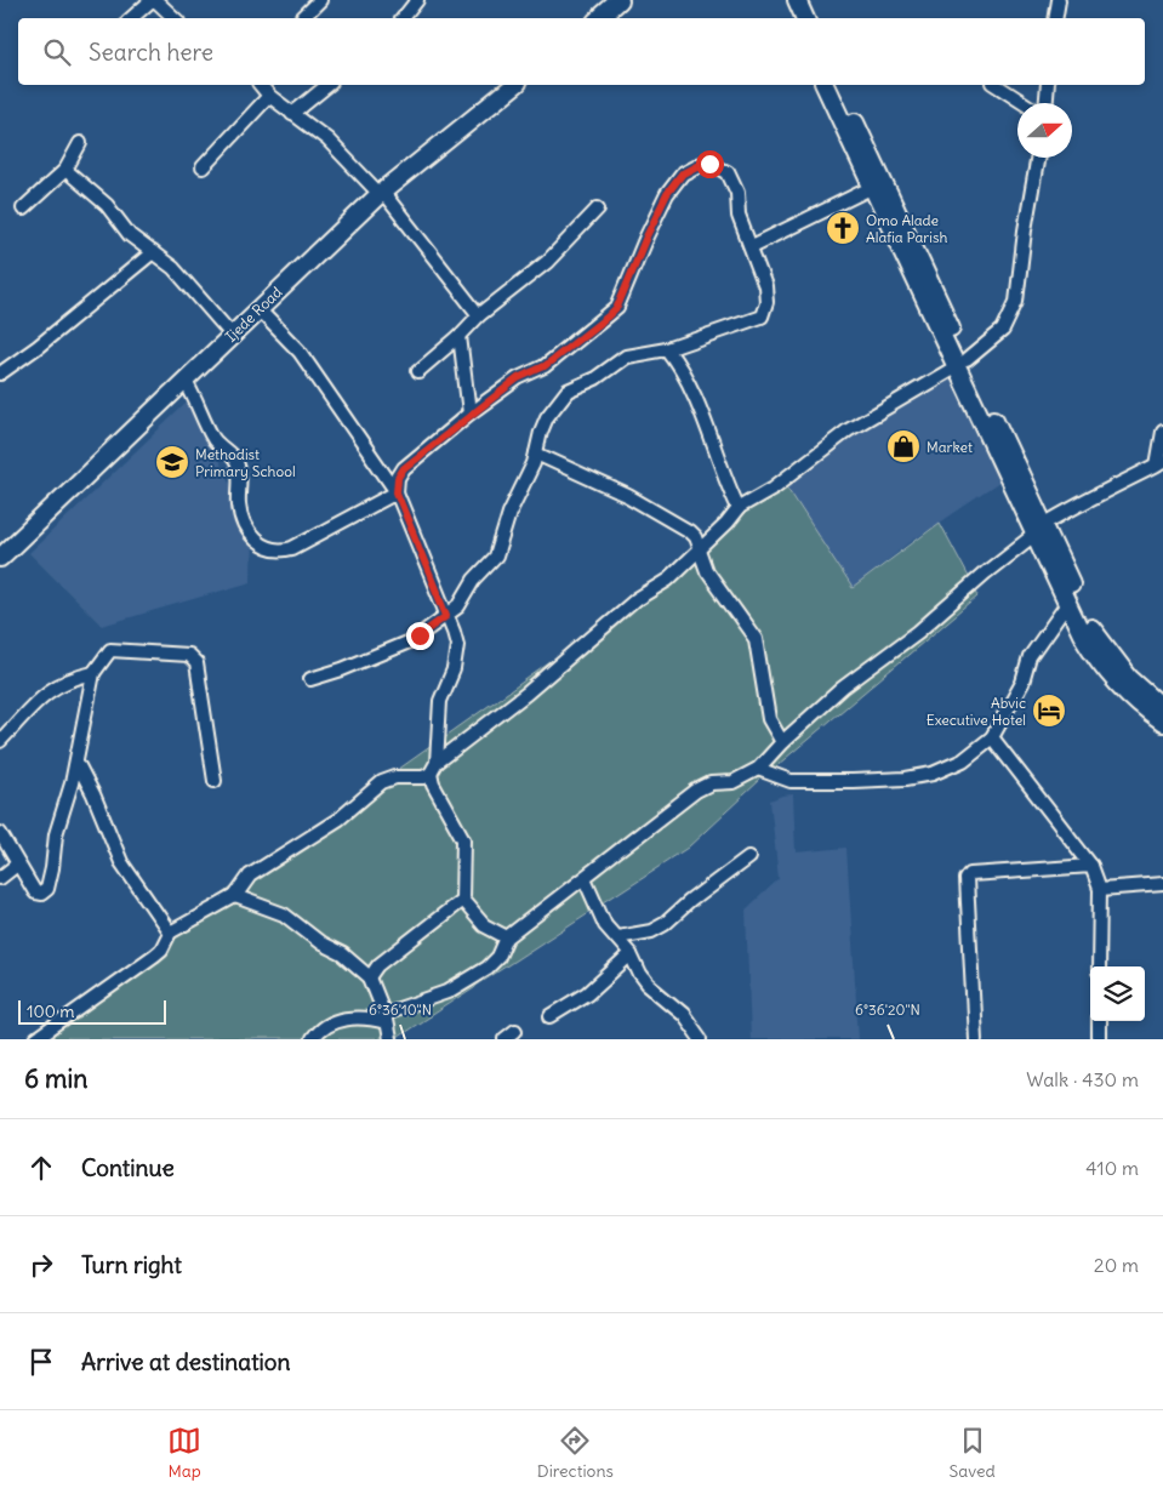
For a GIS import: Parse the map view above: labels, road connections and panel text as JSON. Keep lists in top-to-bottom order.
{
  "streets": {
    "main road": ["Ijede Road"]
  },
  "places": {
    "church": ["Omo Alade Alafia Parish"],
    "shop": ["Market"],
    "school or university": ["Methodist Primary School"],
    "hotel": ["Abvic Executive Hotel"]
  },
  "scale_bar": "100 m",
  "north": "right",
  "page": {
    "search": "Search here",
    "scale": "100 m",
    "heading": ["6 min", "Walk · 430 m"],
    "list": [
      ["Continue", "410 m"],
      ["Turn right", "20 m"],
      "Arrive at destination"
    ],
    "nav": ["Map", "Directions", "Saved"]
  },
  "coordinates": ["6°36'10\"N", "6°36'20\"N"]
}
